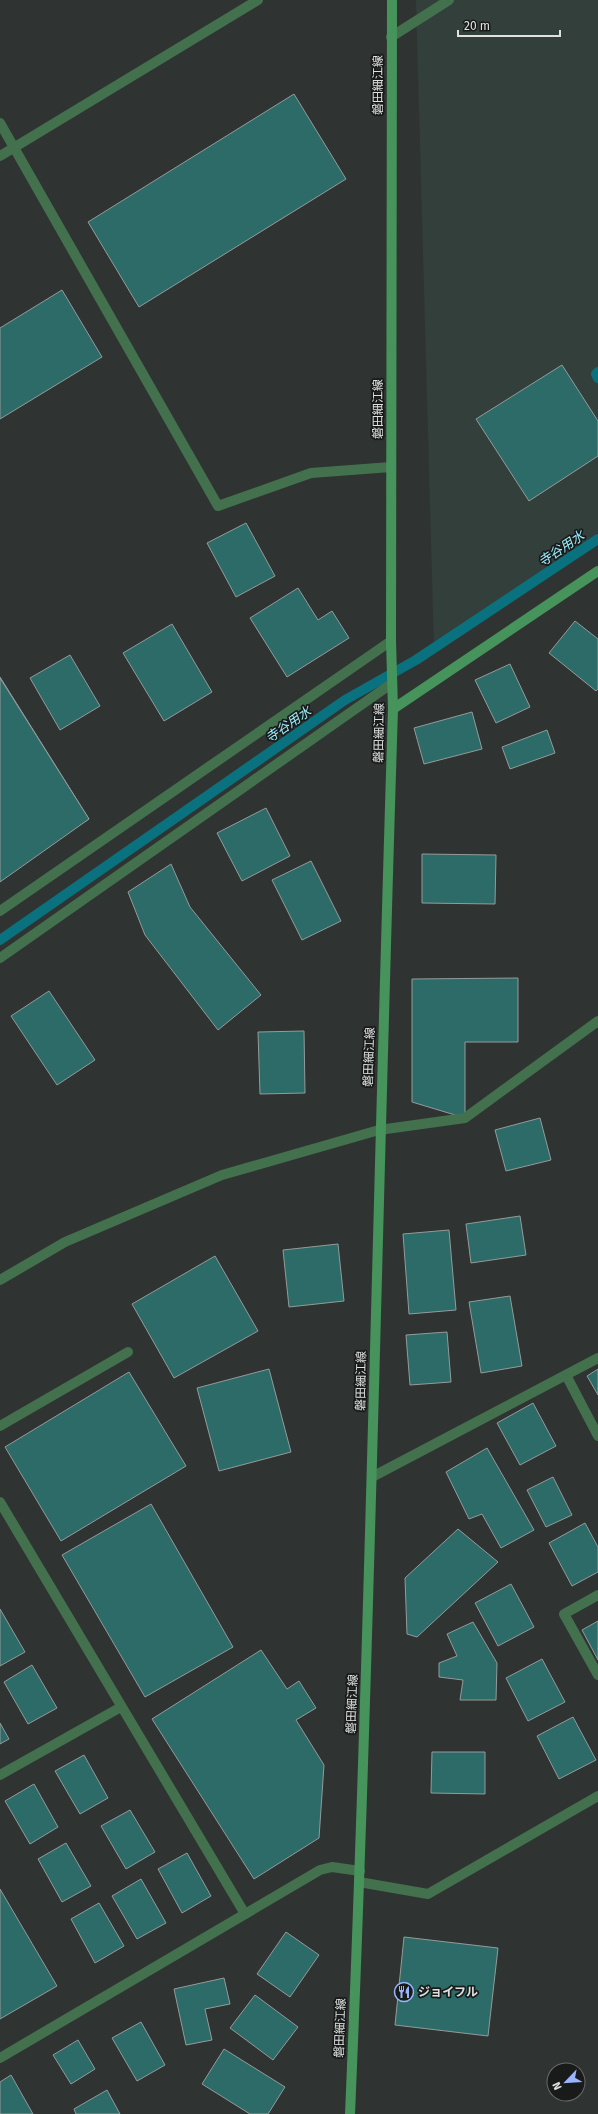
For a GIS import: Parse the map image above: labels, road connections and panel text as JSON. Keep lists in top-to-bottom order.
{
  "streets": {
    "main road": ["磐田細江線"]
  },
  "water": ["寺谷用水"],
  "places": {
    "restaurant": ["ジョイフル"]
  },
  "scale_bar": "20 m",
  "north": "bottom left"
}
